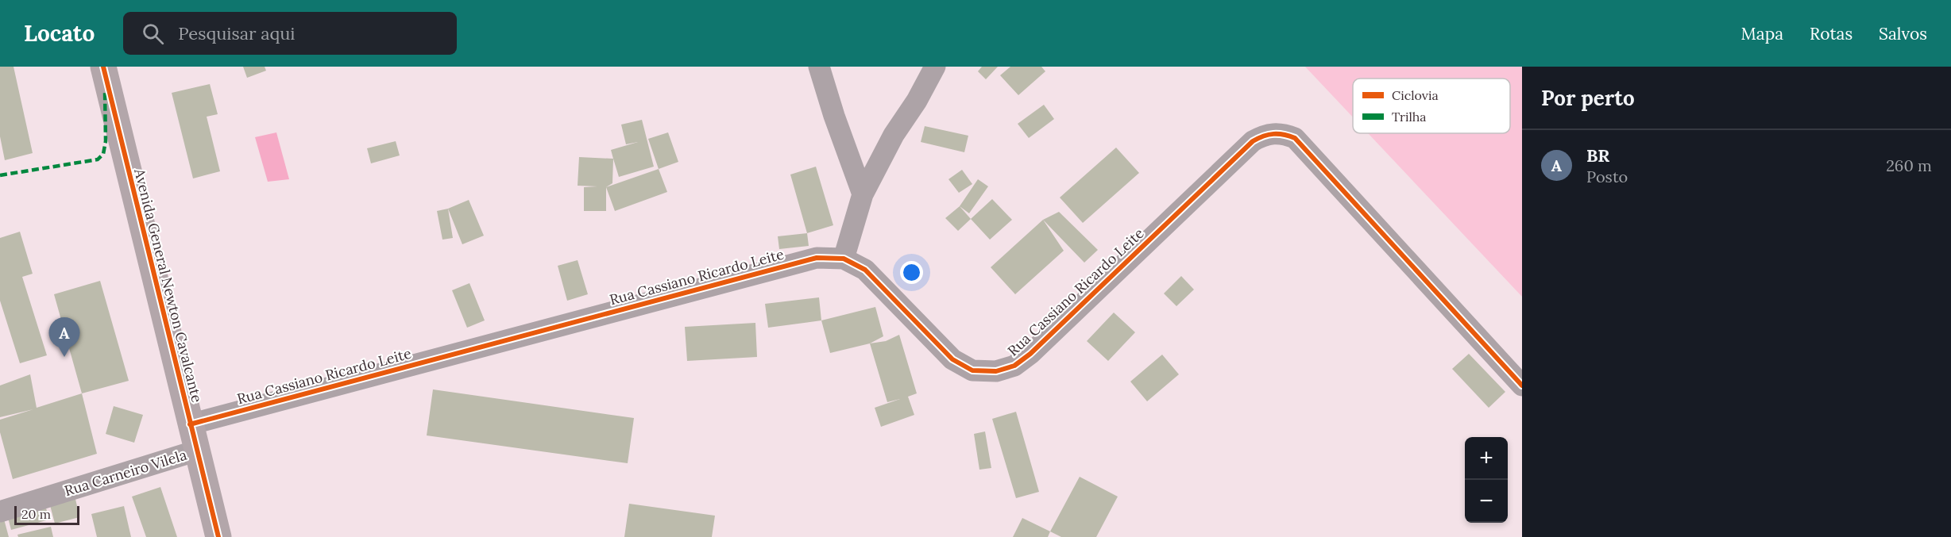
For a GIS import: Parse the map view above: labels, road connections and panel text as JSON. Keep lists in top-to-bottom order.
{
  "streets": {
    "main road": ["Avenida General Newton Cavalcante"],
    "street": ["Rua Cassiano Ricardo Leite", "Rua Carneiro Vilela"]
  },
  "crossings": [
    ["Rua Cassiano Ricardo Leite", "Avenida General Newton Cavalcante"],
    ["Avenida General Newton Cavalcante", "Rua Carneiro Vilela"]
  ],
  "legend": ["Ciclovia", "Trilha"],
  "scale_bar": "20 m",
  "page": {
    "header": "Locato",
    "search": "Pesquisar aqui",
    "nav": ["Mapa", "Rotas", "Salvos"],
    "heading": "Por perto",
    "list": [
      {
        "mark": "A",
        "name": "BR",
        "note": "Posto",
        "value": "260 m"
      }
    ],
    "pins": "A",
    "map_buttons": ["+", "−"],
    "scale": "20 m"
  }
}
